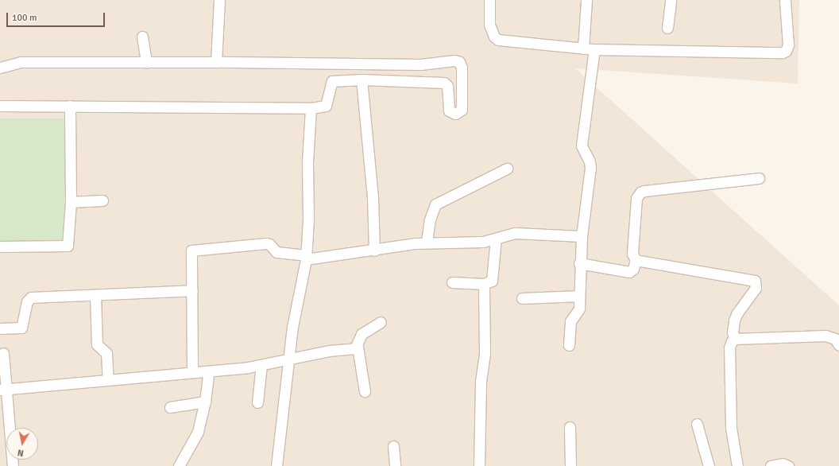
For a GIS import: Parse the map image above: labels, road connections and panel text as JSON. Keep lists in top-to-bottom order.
{
  "scale_bar": "100 m",
  "north": "bottom"
}
